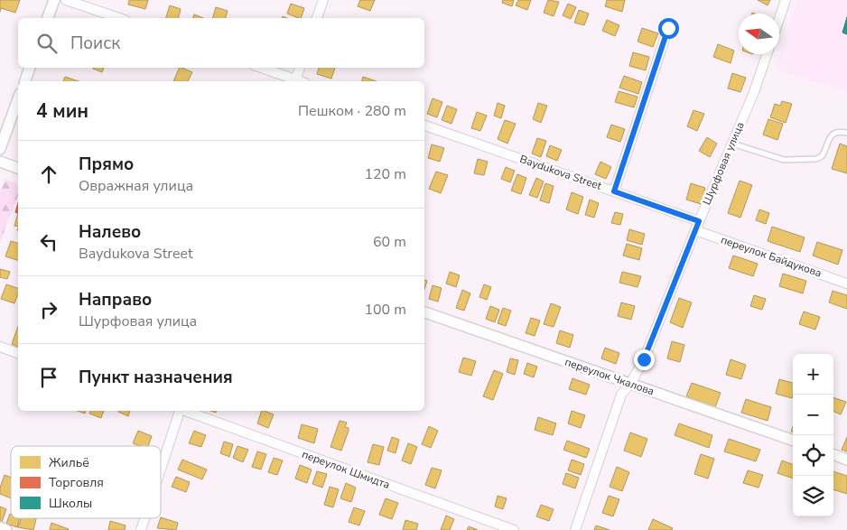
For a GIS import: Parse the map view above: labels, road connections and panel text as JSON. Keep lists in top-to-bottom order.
{
  "streets": {
    "street": [
      "Шурфовая улица",
      "Baydukova Street",
      "переулок Байдукова",
      "переулок Чкалова",
      "переулок Шмидта"
    ]
  },
  "crossings": [
    ["Шурфовая улица", "Baydukova Street"],
    ["Шурфовая улица", "переулок Байдукова"],
    ["Шурфовая улица", "переулок Чкалова"]
  ],
  "legend": ["Жильё", "Торговля", "Школы"],
  "north": "left",
  "page": {
    "search": "Поиск",
    "heading": ["4 мин", "Пешком · 280 m"],
    "list": [
      ["Прямо", "Овражная улица", "120 m"],
      ["Налево", "Baydukova Street", "60 m"],
      ["Направо", "Шурфовая улица", "100 m"],
      "Пункт назначения"
    ],
    "map_buttons": ["+", "−"]
  }
}
